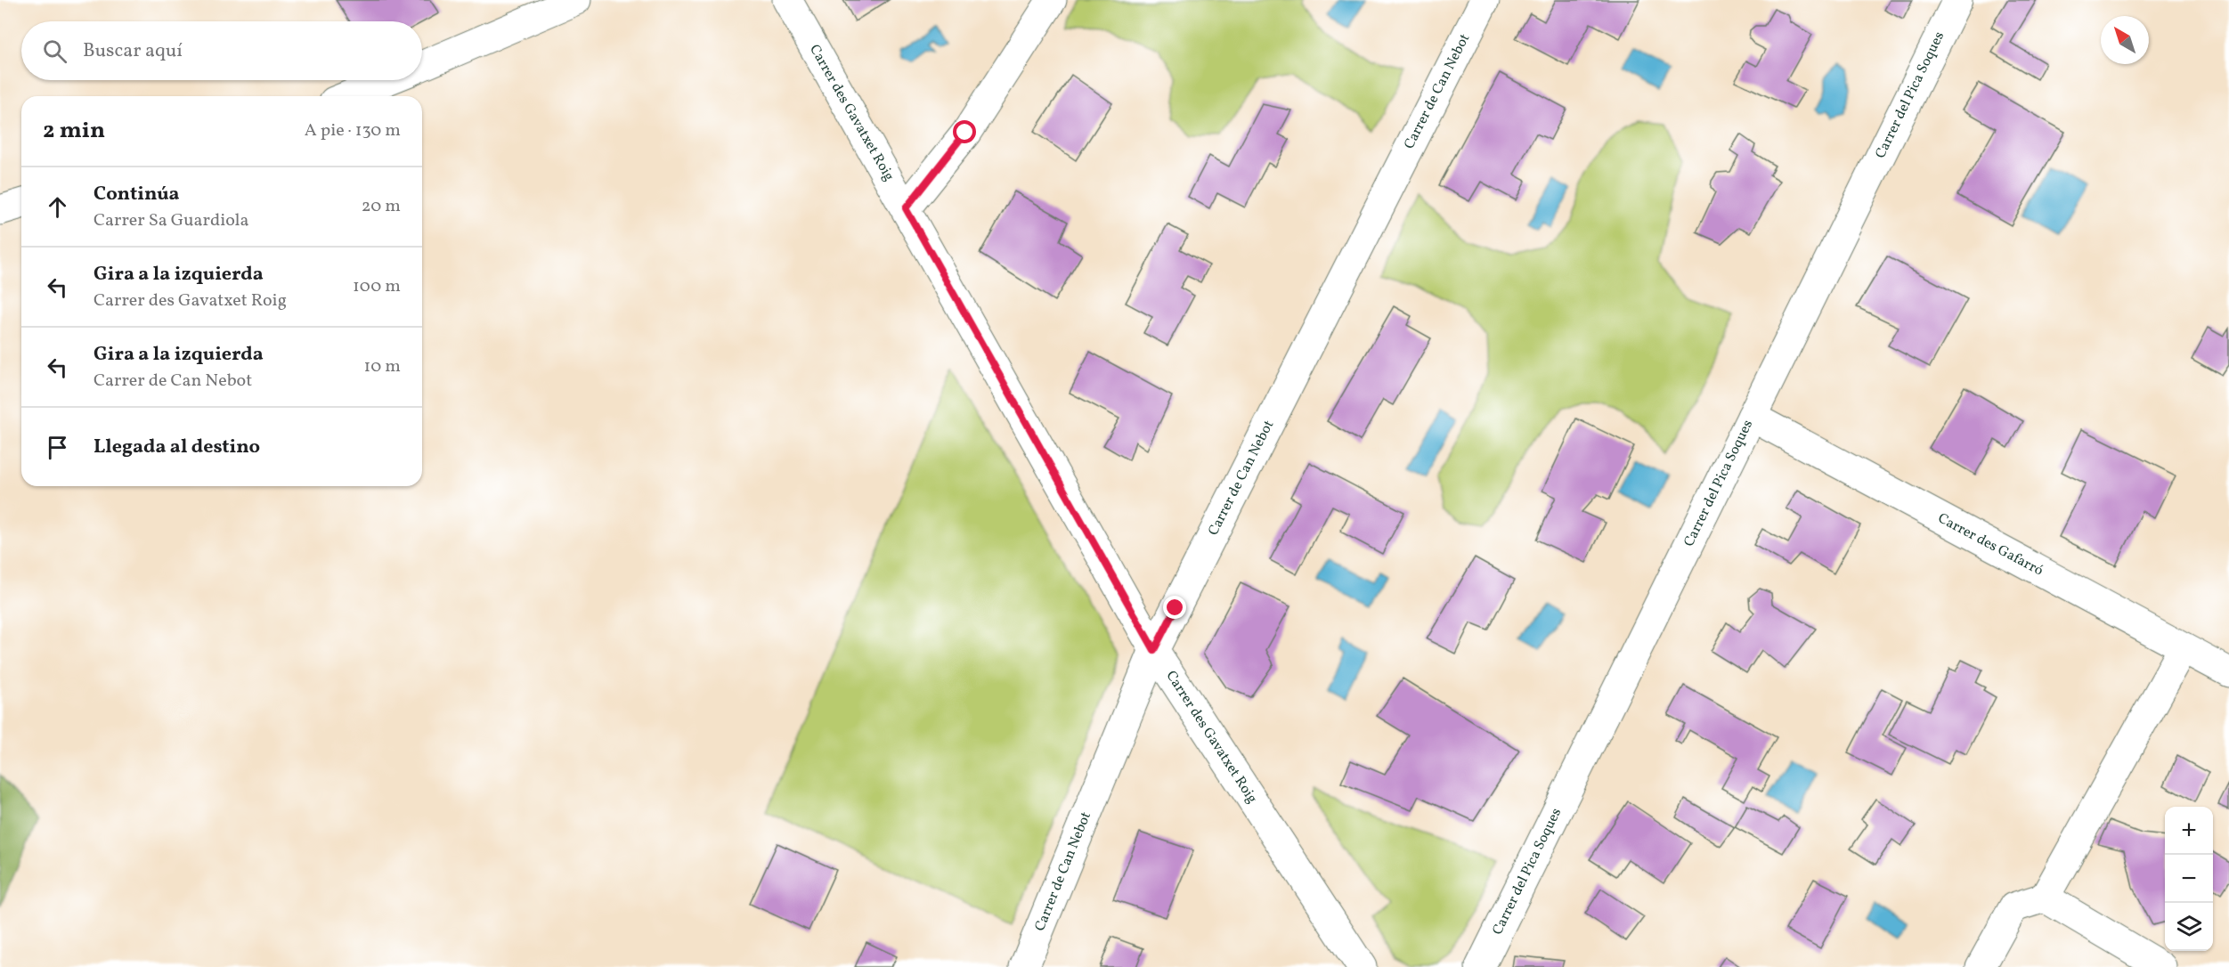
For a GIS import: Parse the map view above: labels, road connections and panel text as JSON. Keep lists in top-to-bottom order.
{
  "streets": {
    "street": [
      "Carrer de Can Nebot",
      "Carrer del Pica Soques",
      "Carrer des Gavatxet Roig",
      "Carrer des Gafarró"
    ]
  },
  "crossings": [
    ["Carrer de Can Nebot", "Carrer des Gavatxet Roig"],
    ["Carrer del Pica Soques", "Carrer des Gafarró"]
  ],
  "north": "top left",
  "page": {
    "search": "Buscar aquí",
    "heading": ["2 min", "A pie · 130 m"],
    "list": [
      ["Continúa", "Carrer Sa Guardiola", "20 m"],
      ["Gira a la izquierda", "Carrer des Gavatxet Roig", "100 m"],
      ["Gira a la izquierda", "Carrer de Can Nebot", "10 m"],
      "Llegada al destino"
    ],
    "map_buttons": ["+", "−"]
  }
}
